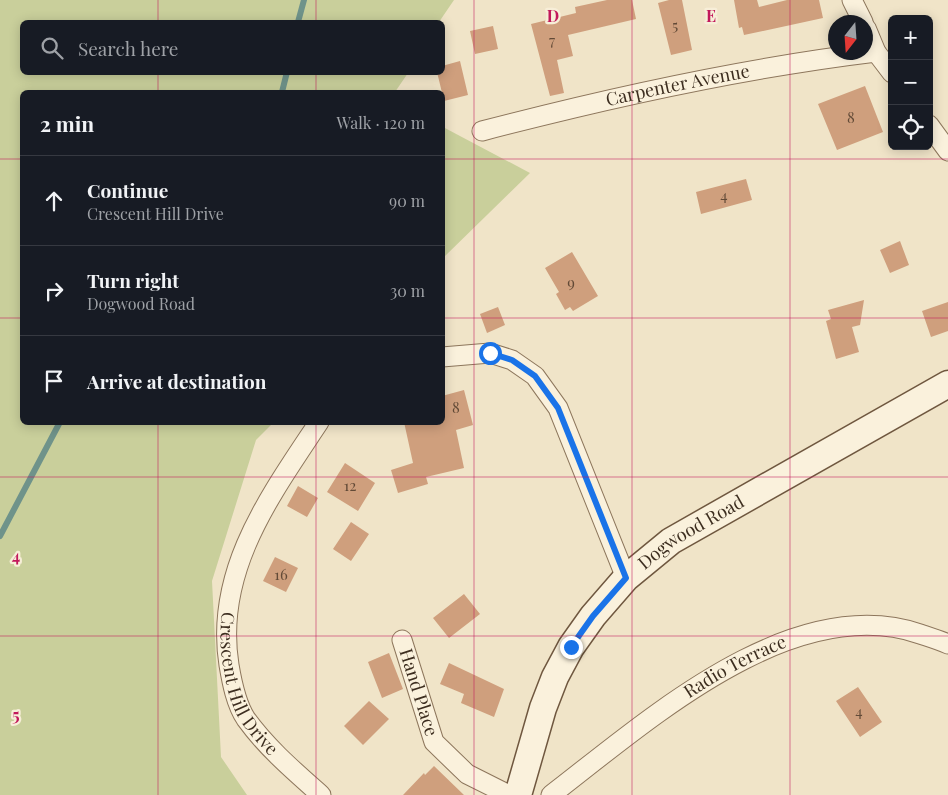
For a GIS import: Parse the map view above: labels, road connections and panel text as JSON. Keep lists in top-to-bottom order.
{
  "streets": {
    "street": [
      "Carpenter Avenue",
      "Dogwood Road",
      "Radio Terrace",
      "Crescent Hill Drive",
      "Hand Place"
    ]
  },
  "house_numbers": [
    "5",
    "7",
    "8",
    "4",
    "9",
    "8",
    "12",
    "16",
    "4"
  ],
  "north": "bottom",
  "page": {
    "map_buttons": ["+", "−"],
    "search": "Search here",
    "heading": ["2 min", "Walk · 120 m"],
    "list": [
      ["Continue", "Crescent Hill Drive", "90 m"],
      ["Turn right", "Dogwood Road", "30 m"],
      "Arrive at destination"
    ]
  },
  "grid": {
    "columns": ["D", "E"],
    "rows": ["4", "5"]
  }
}
